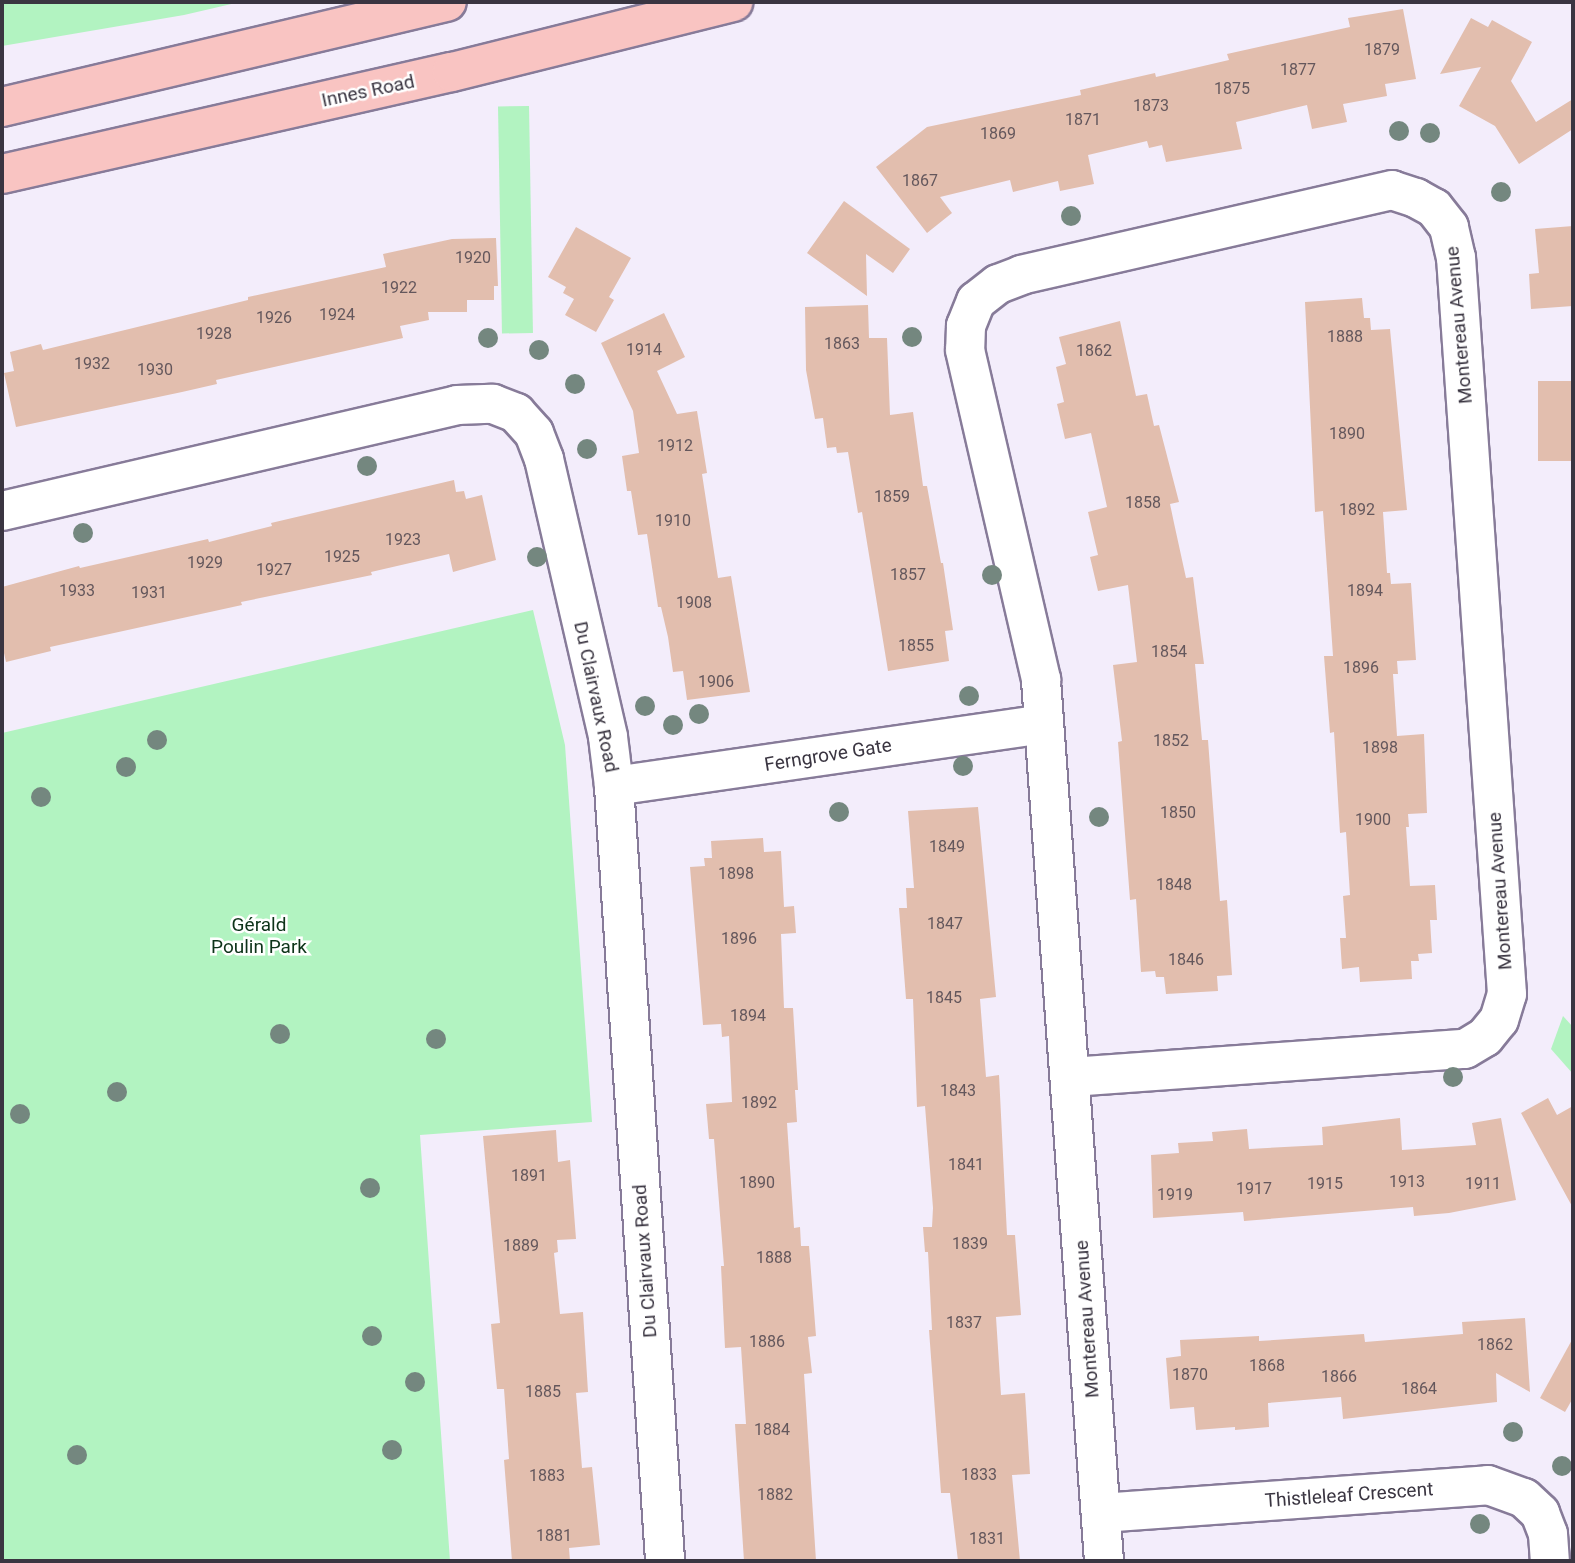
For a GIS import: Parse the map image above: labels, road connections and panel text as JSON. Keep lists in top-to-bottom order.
{
  "streets": {
    "main road": ["Innes Road"],
    "street": [
      "Montereau Avenue",
      "Du Clairvaux Road",
      "Ferngrove Gate",
      "Thistleleaf Crescent"
    ]
  },
  "crossings": [
    ["Montereau Avenue", "Ferngrove Gate"],
    ["Montereau Avenue", "Thistleleaf Crescent"],
    ["Du Clairvaux Road", "Ferngrove Gate"]
  ],
  "parks": ["Gérald Poulin Park"],
  "house_numbers": [
    "1879",
    "1877",
    "1875",
    "1873",
    "1871",
    "1869",
    "1867",
    "1920",
    "1922",
    "1924",
    "1926",
    "1928",
    "1888",
    "1863",
    "1914",
    "1862",
    "1932",
    "1930",
    "1890",
    "1912",
    "1859",
    "1858",
    "1892",
    "1910",
    "1923",
    "1925",
    "1929",
    "1927",
    "1857",
    "1933",
    "1894",
    "1931",
    "1908",
    "1855",
    "1854",
    "1896",
    "1906",
    "1852",
    "1898",
    "1850",
    "1900",
    "1849",
    "1898",
    "1848",
    "1847",
    "1896",
    "1846",
    "1845",
    "1894",
    "1843",
    "1892",
    "1841",
    "1891",
    "1913",
    "1890",
    "1915",
    "1911",
    "1917",
    "1919",
    "1839",
    "1889",
    "1888",
    "1837",
    "1886",
    "1862",
    "1868",
    "1870",
    "1866",
    "1864",
    "1885",
    "1884",
    "1833",
    "1883",
    "1882",
    "1881",
    "1831"
  ]
}
